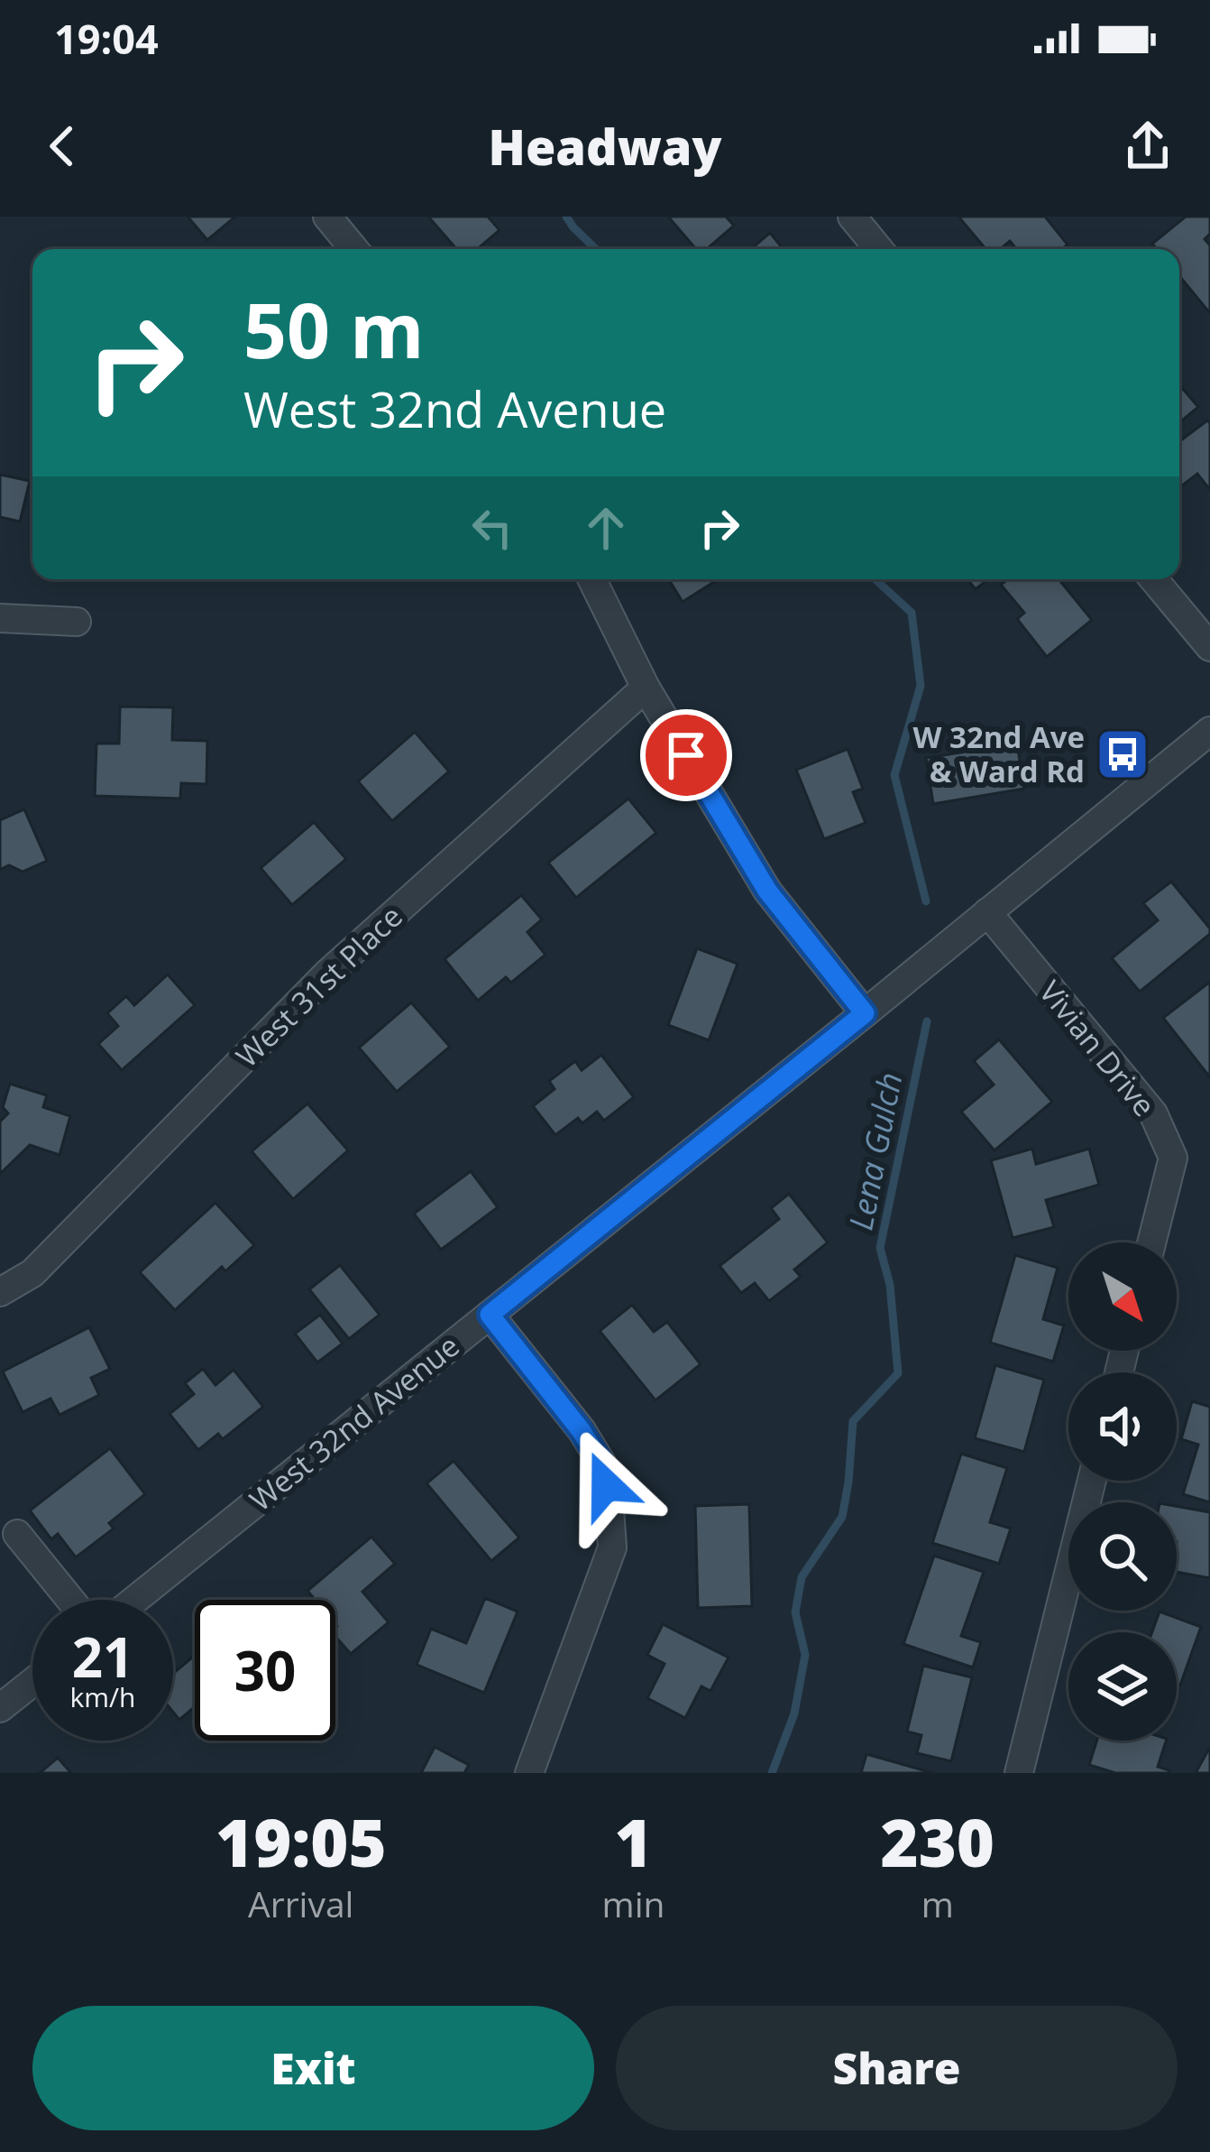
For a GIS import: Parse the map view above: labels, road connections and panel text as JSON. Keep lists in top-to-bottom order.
{
  "streets": {
    "street": ["West 31st Place", "Vivian Drive", "West 32nd Avenue"]
  },
  "crossings": [
    ["Vivian Drive", "West 32nd Avenue"]
  ],
  "water": ["Lena Gulch"],
  "places": {
    "bus stop": ["W 32nd Ave & Ward Rd"]
  },
  "north": "bottom right",
  "page": {
    "status": "19:04",
    "header": "Headway",
    "turn": ["50 m", "West 32nd Avenue"],
    "speed": "21 km/h",
    "limit": "30",
    "eta": [
      "19:05",
      "Arrival",
      "1",
      "min",
      "230",
      "m"
    ],
    "buttons": ["Exit", "Share"]
  }
}
